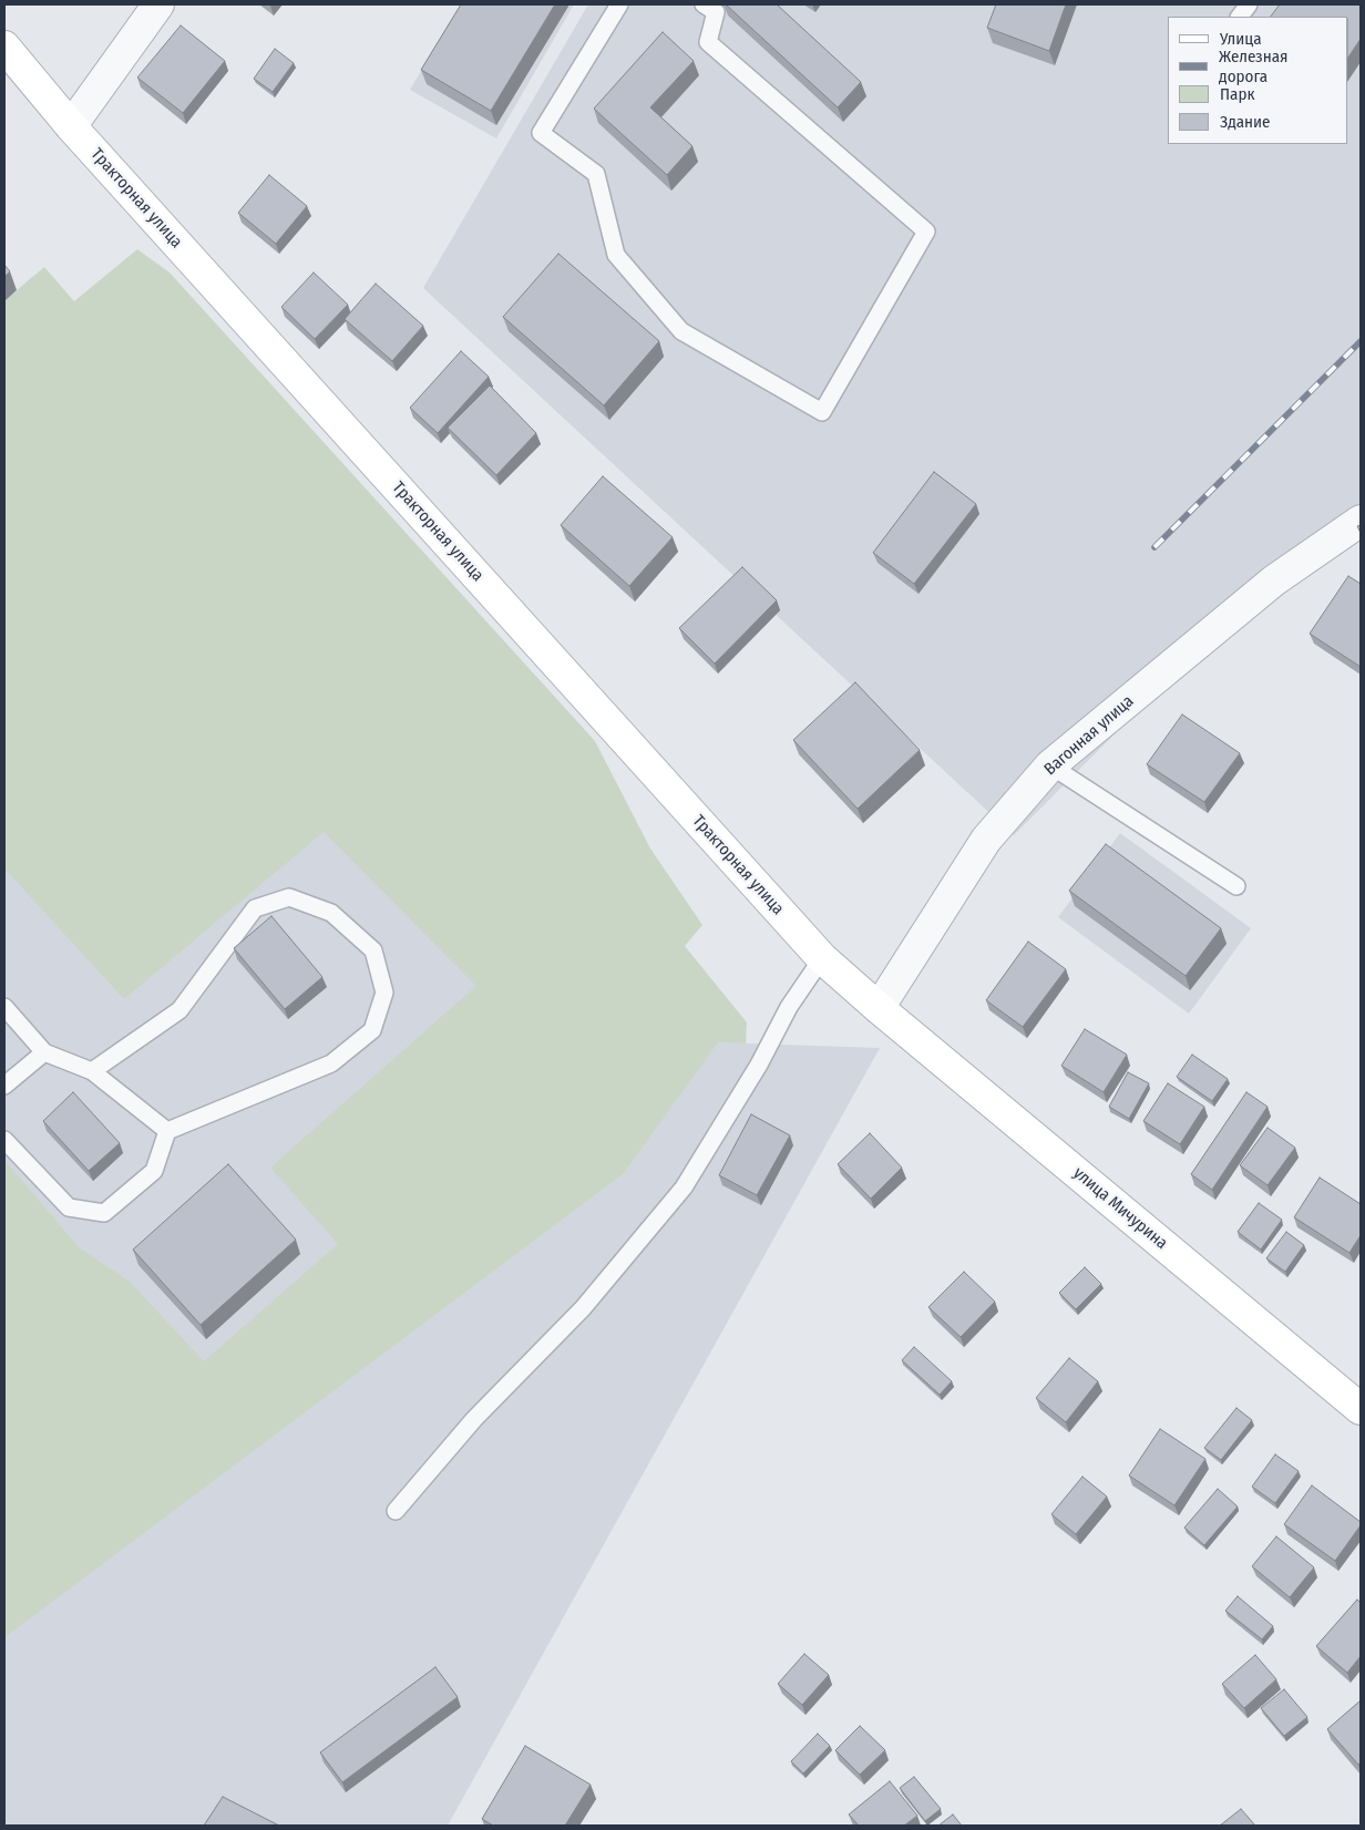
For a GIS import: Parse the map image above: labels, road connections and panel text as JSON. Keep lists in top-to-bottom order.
{
  "streets": {
    "main road": ["Тракторная улица", "улица Мичурина"],
    "street": ["Вагонная улица"]
  },
  "crossings": [
    ["Тракторная улица", "Вагонная улица"],
    ["Тракторная улица", "улица Мичурина"],
    ["Вагонная улица", "улица Мичурина"]
  ],
  "legend": [
    "Улица",
    "Железная дорога",
    "Парк",
    "Здание"
  ]
}
